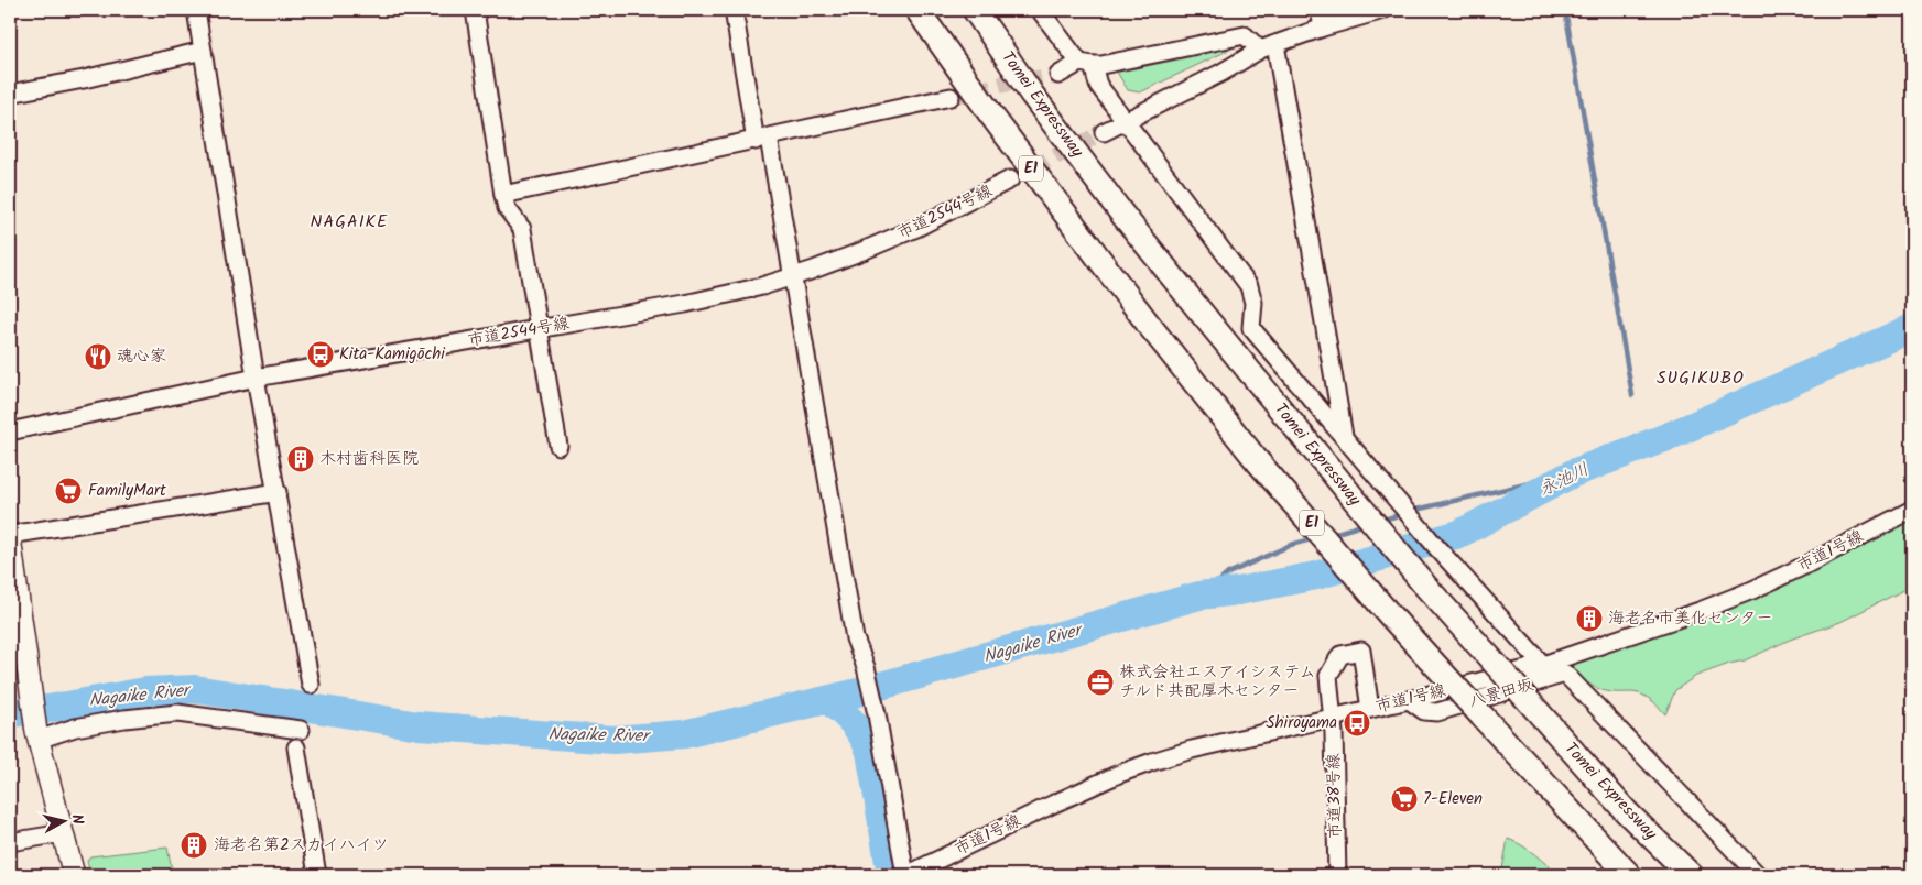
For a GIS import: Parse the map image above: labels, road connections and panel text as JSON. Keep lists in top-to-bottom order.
{
  "streets": {
    "highway": ["Tomei Expressway", "E1"],
    "street": [
      "市道2544号線",
      "市道1号線",
      "八景田坂",
      "市道38号線"
    ]
  },
  "crossings": [
    ["市道1号線", "八景田坂"],
    ["市道1号線", "市道38号線"]
  ],
  "districts": ["NAGAIKE", "SUGIKUBO"],
  "water": ["永池川", "Nagaike River"],
  "places": {
    "bus stop": ["Kita-Kamigōchi", "Shiroyama"],
    "restaurant": ["魂心家"],
    "building": ["木村歯科医院", "海老名市美化センター", "海老名第2スカイハイツ"],
    "supermarket": ["FamilyMart", "7-Eleven"],
    "office": ["株式会社エスアイシステム チルド共配厚木センター"]
  },
  "north": "right"
}
